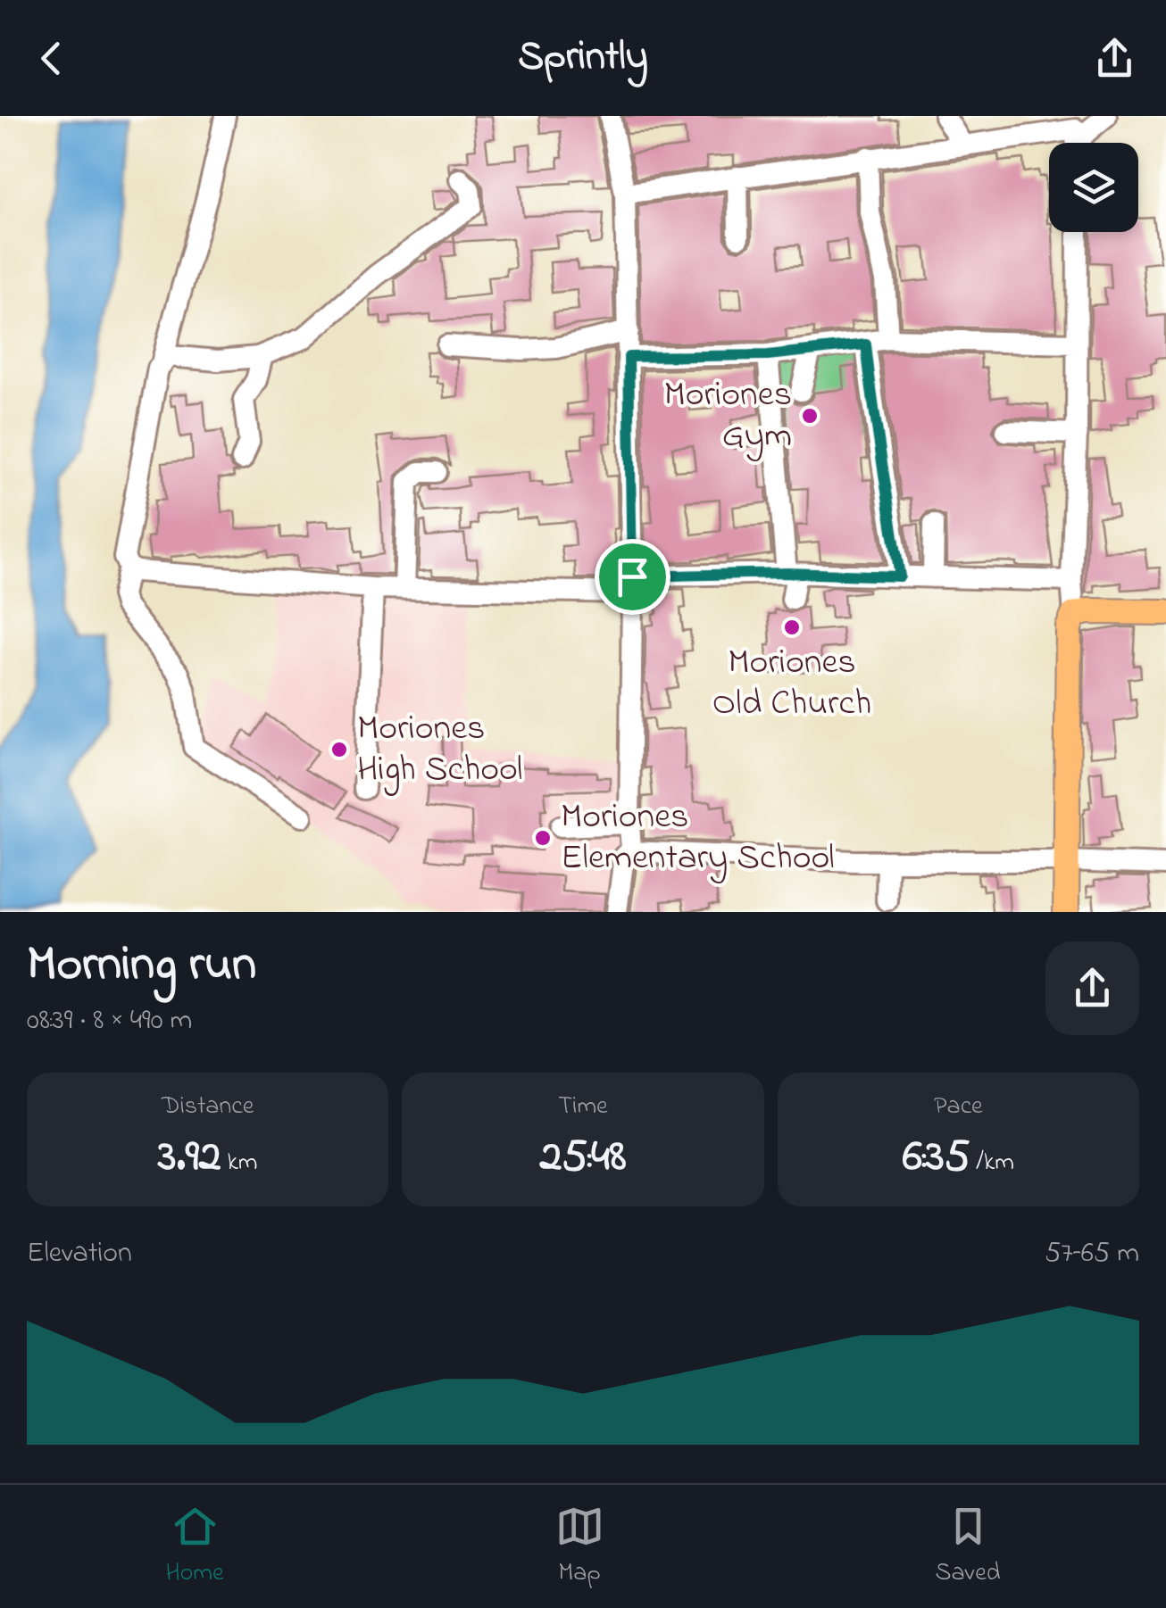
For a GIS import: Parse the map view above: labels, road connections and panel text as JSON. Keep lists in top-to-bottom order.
{
  "places": [
    "Moriones Gym",
    "Moriones Old Church",
    "Moriones High School",
    "Moriones Elementary School"
  ],
  "page": {
    "header": "Sprintly",
    "heading": ["Morning run", "08:39 · 8 × 490 m"],
    "stats": [
      ["Distance", "3.92 km"],
      ["Time", "25:48"],
      ["Pace", "6:35 /km"]
    ],
    "chart": ["Elevation", "57–65 m"],
    "tabs": ["Home", "Map", "Saved"]
  }
}
